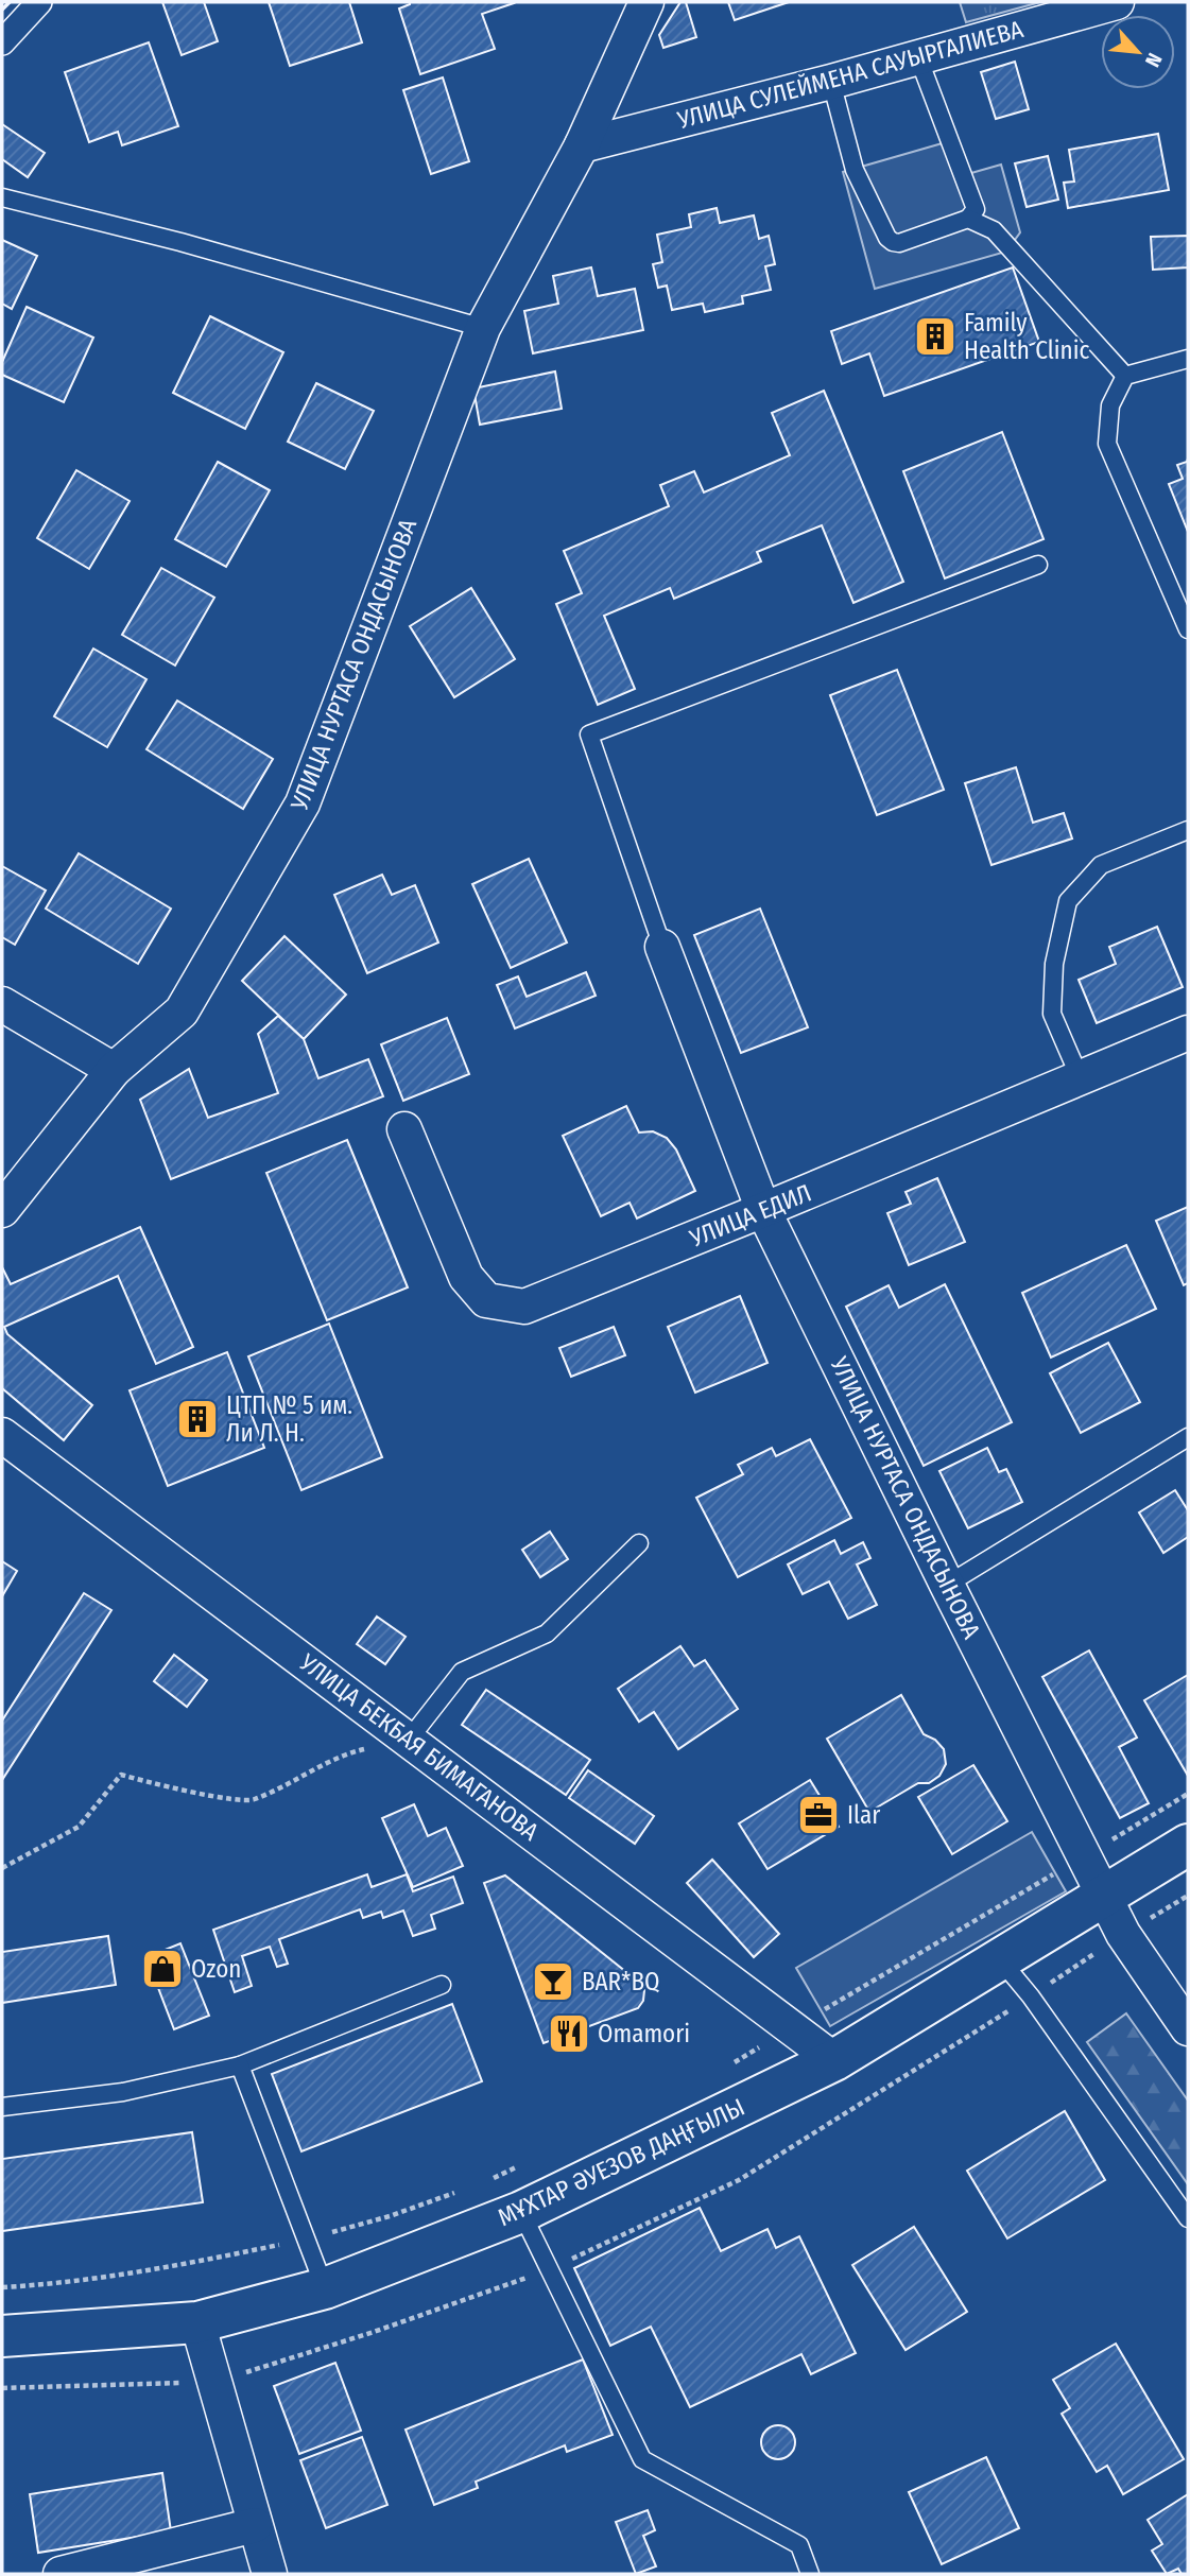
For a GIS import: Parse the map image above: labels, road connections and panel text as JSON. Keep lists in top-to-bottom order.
{
  "streets": {
    "main road": ["МҰХТАР ӘУЕЗОВ ДАҢҒЫЛЫ"],
    "street": [
      "УЛИЦА СУЛЕЙМЕНА САУЫРГАЛИЕВА",
      "УЛИЦА НУРТАСА ОНДАСЫНОВА",
      "УЛИЦА ЕДИЛ",
      "УЛИЦА БЕКБАЯ БИМАГАНОВА"
    ]
  },
  "crossings": [
    ["УЛИЦА СУЛЕЙМЕНА САУЫРГАЛИЕВА", "УЛИЦА НУРТАСА ОНДАСЫНОВА"],
    ["УЛИЦА НУРТАСА ОНДАСЫНОВА", "УЛИЦА ЕДИЛ"],
    ["УЛИЦА НУРТАСА ОНДАСЫНОВА", "МҰХТАР ӘУЕЗОВ ДАҢҒЫЛЫ"],
    ["УЛИЦА БЕКБАЯ БИМАГАНОВА", "МҰХТАР ӘУЕЗОВ ДАҢҒЫЛЫ"]
  ],
  "places": {
    "building": ["Family Health Clinic", "ЦТП № 5 им. Ли Л. Н."],
    "office": ["Ilar"],
    "shop": ["Ozon"],
    "bar": ["BAR*BQ"],
    "restaurant": ["Omamori"]
  },
  "north": "bottom right"
}
